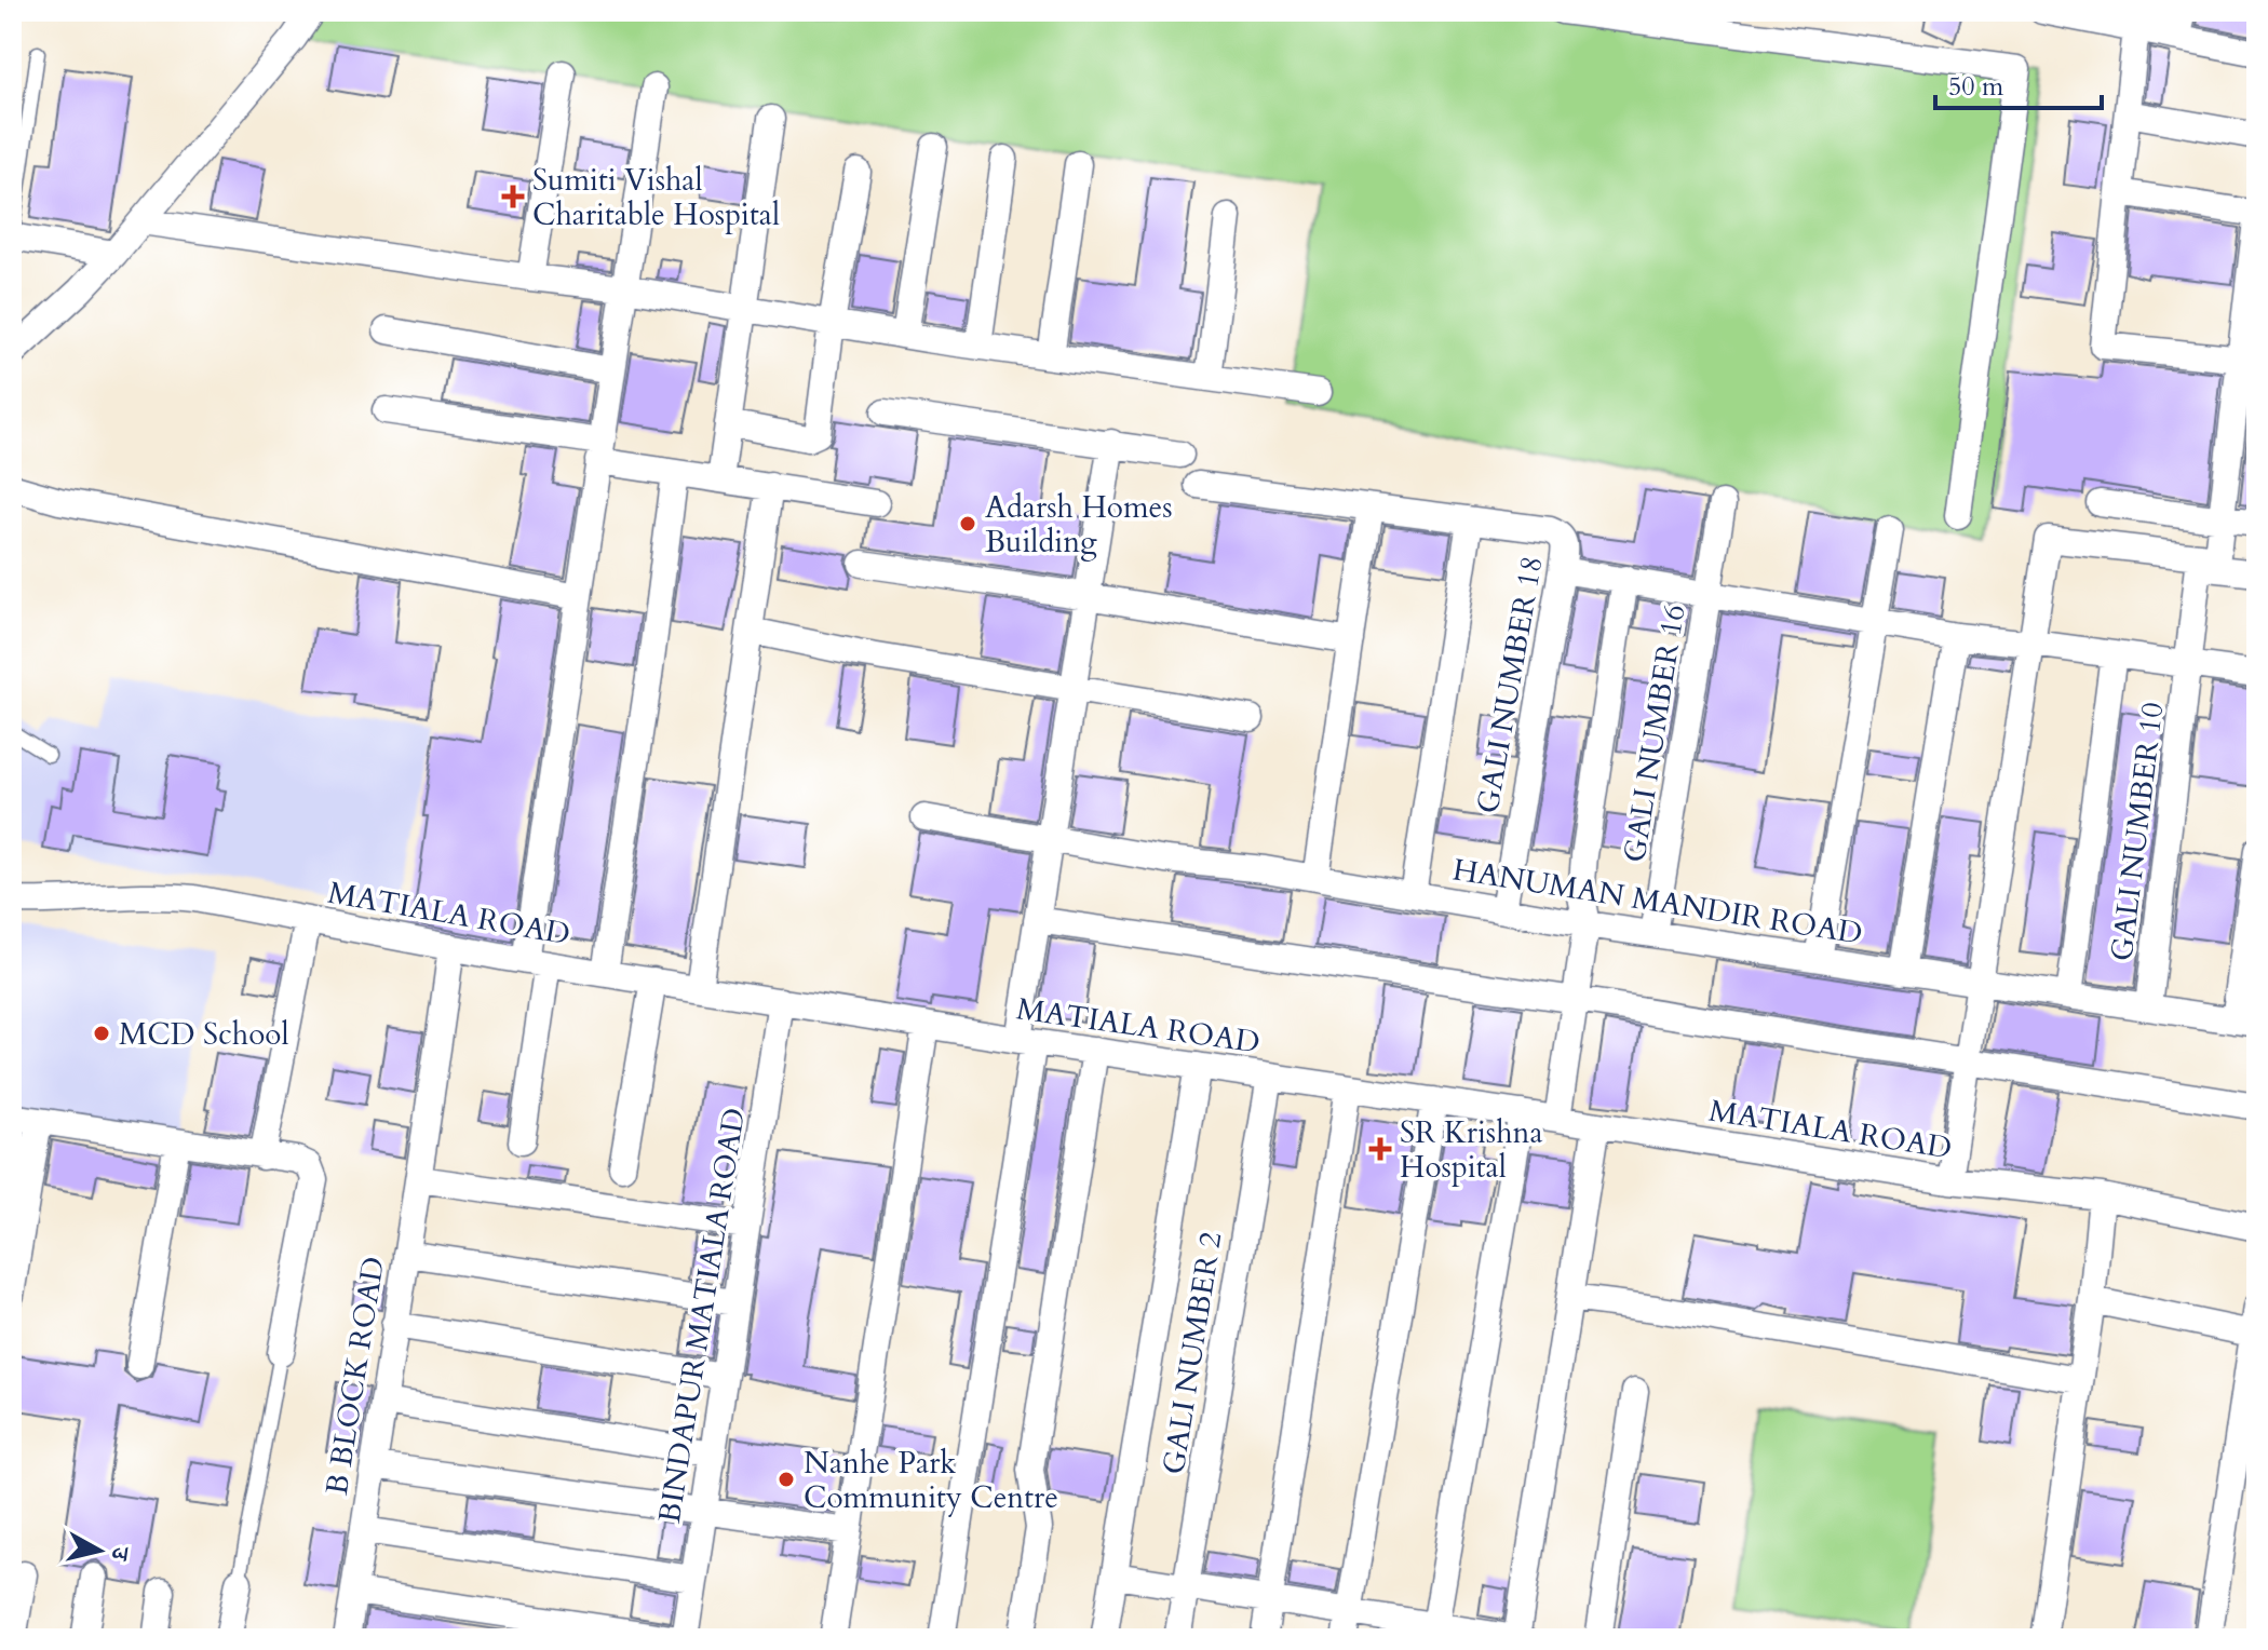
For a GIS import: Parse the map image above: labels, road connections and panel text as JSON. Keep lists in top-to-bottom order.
{
  "streets": {
    "street": [
      "GALI NUMBER 18",
      "GALI NUMBER 16",
      "GALI NUMBER 10",
      "HANUMAN MANDIR ROAD",
      "MATIALA ROAD",
      "BINDAPUR MATIALA ROAD",
      "GALI NUMBER 2",
      "B BLOCK ROAD"
    ]
  },
  "crossings": [
    ["GALI NUMBER 18", "HANUMAN MANDIR ROAD"],
    ["GALI NUMBER 16", "HANUMAN MANDIR ROAD"],
    ["GALI NUMBER 10", "HANUMAN MANDIR ROAD"],
    ["MATIALA ROAD", "BINDAPUR MATIALA ROAD"],
    ["MATIALA ROAD", "GALI NUMBER 2"],
    ["MATIALA ROAD", "B BLOCK ROAD"]
  ],
  "places": {
    "health": ["Sumiti Vishal Charitable Hospital", "SR Krishna Hospital"],
    "other": ["Adarsh Homes Building", "MCD School", "Nanhe Park Community Centre"]
  },
  "scale_bar": "50 m",
  "north": "right"
}
